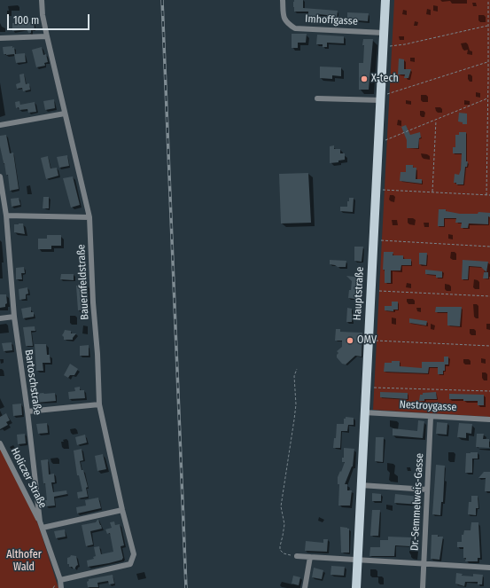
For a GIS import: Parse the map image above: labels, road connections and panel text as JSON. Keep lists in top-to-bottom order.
{
  "streets": {
    "main road": ["Hauptstraße"],
    "street": [
      "Imhoffgasse",
      "Bauernfeldstraße",
      "Bartoschstraße",
      "Nestroygasse",
      "Holiczer Straße",
      "Dr.-Semmelweis-Gasse"
    ]
  },
  "crossings": [
    ["Imhoffgasse", "Hauptstraße"],
    ["Bauernfeldstraße", "Bartoschstraße"],
    ["Hauptstraße", "Nestroygasse"],
    ["Bartoschstraße", "Holiczer Straße"],
    ["Nestroygasse", "Dr.-Semmelweis-Gasse"]
  ],
  "parks": ["Althofer Wald"],
  "places": ["X-tech", "OMV"],
  "scale_bar": "100 m"
}
